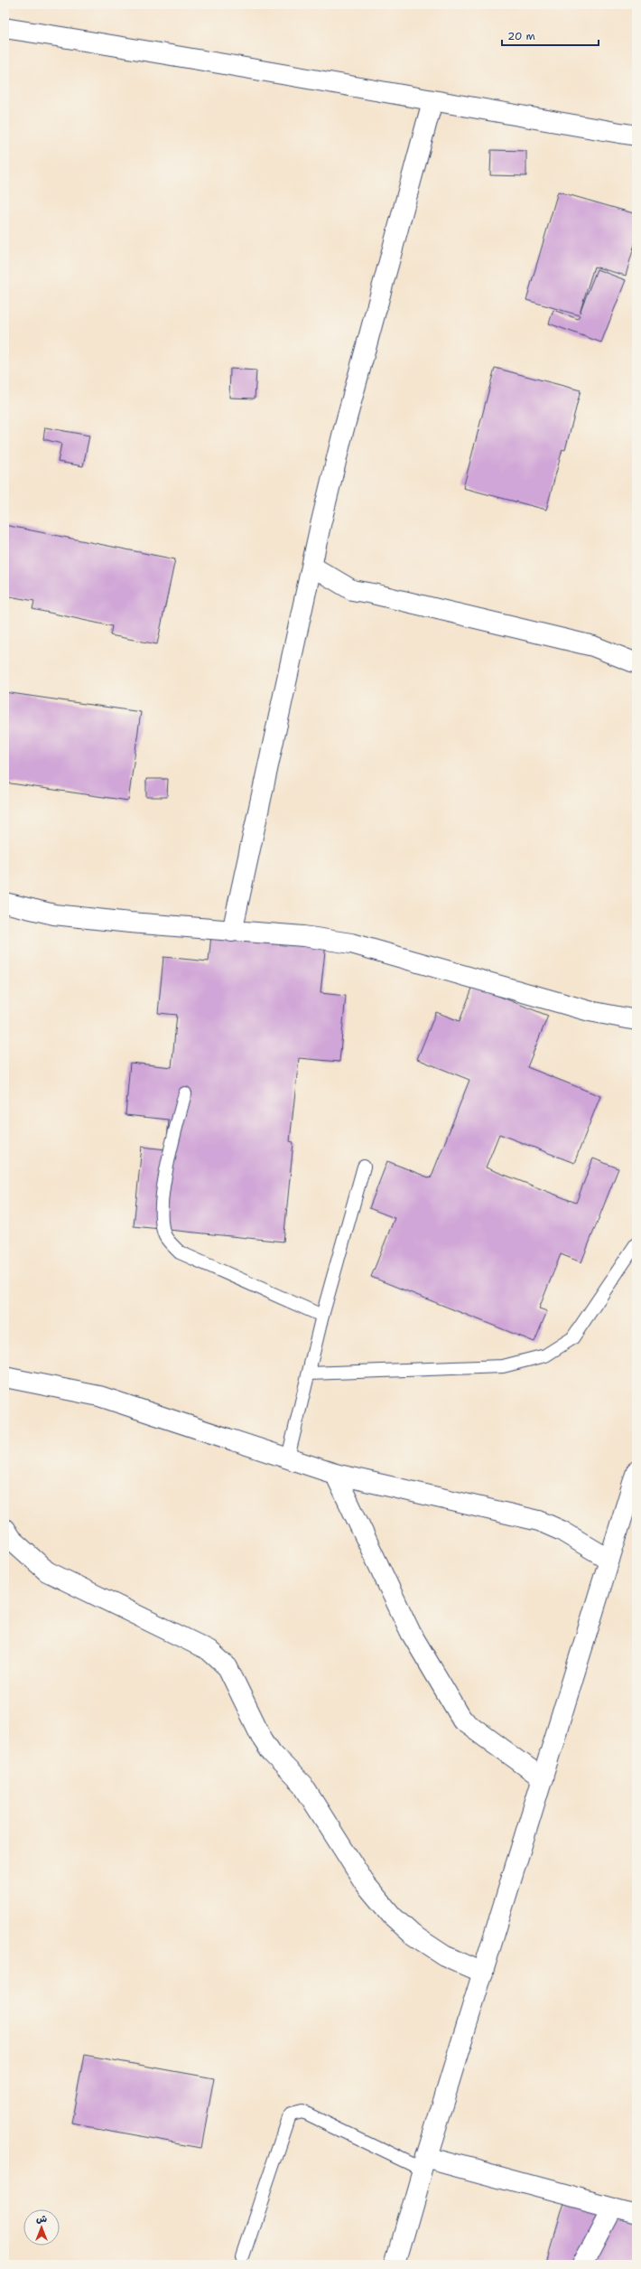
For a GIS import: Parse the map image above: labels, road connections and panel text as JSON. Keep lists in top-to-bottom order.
{
  "scale_bar": "20 m",
  "north": "top"
}
